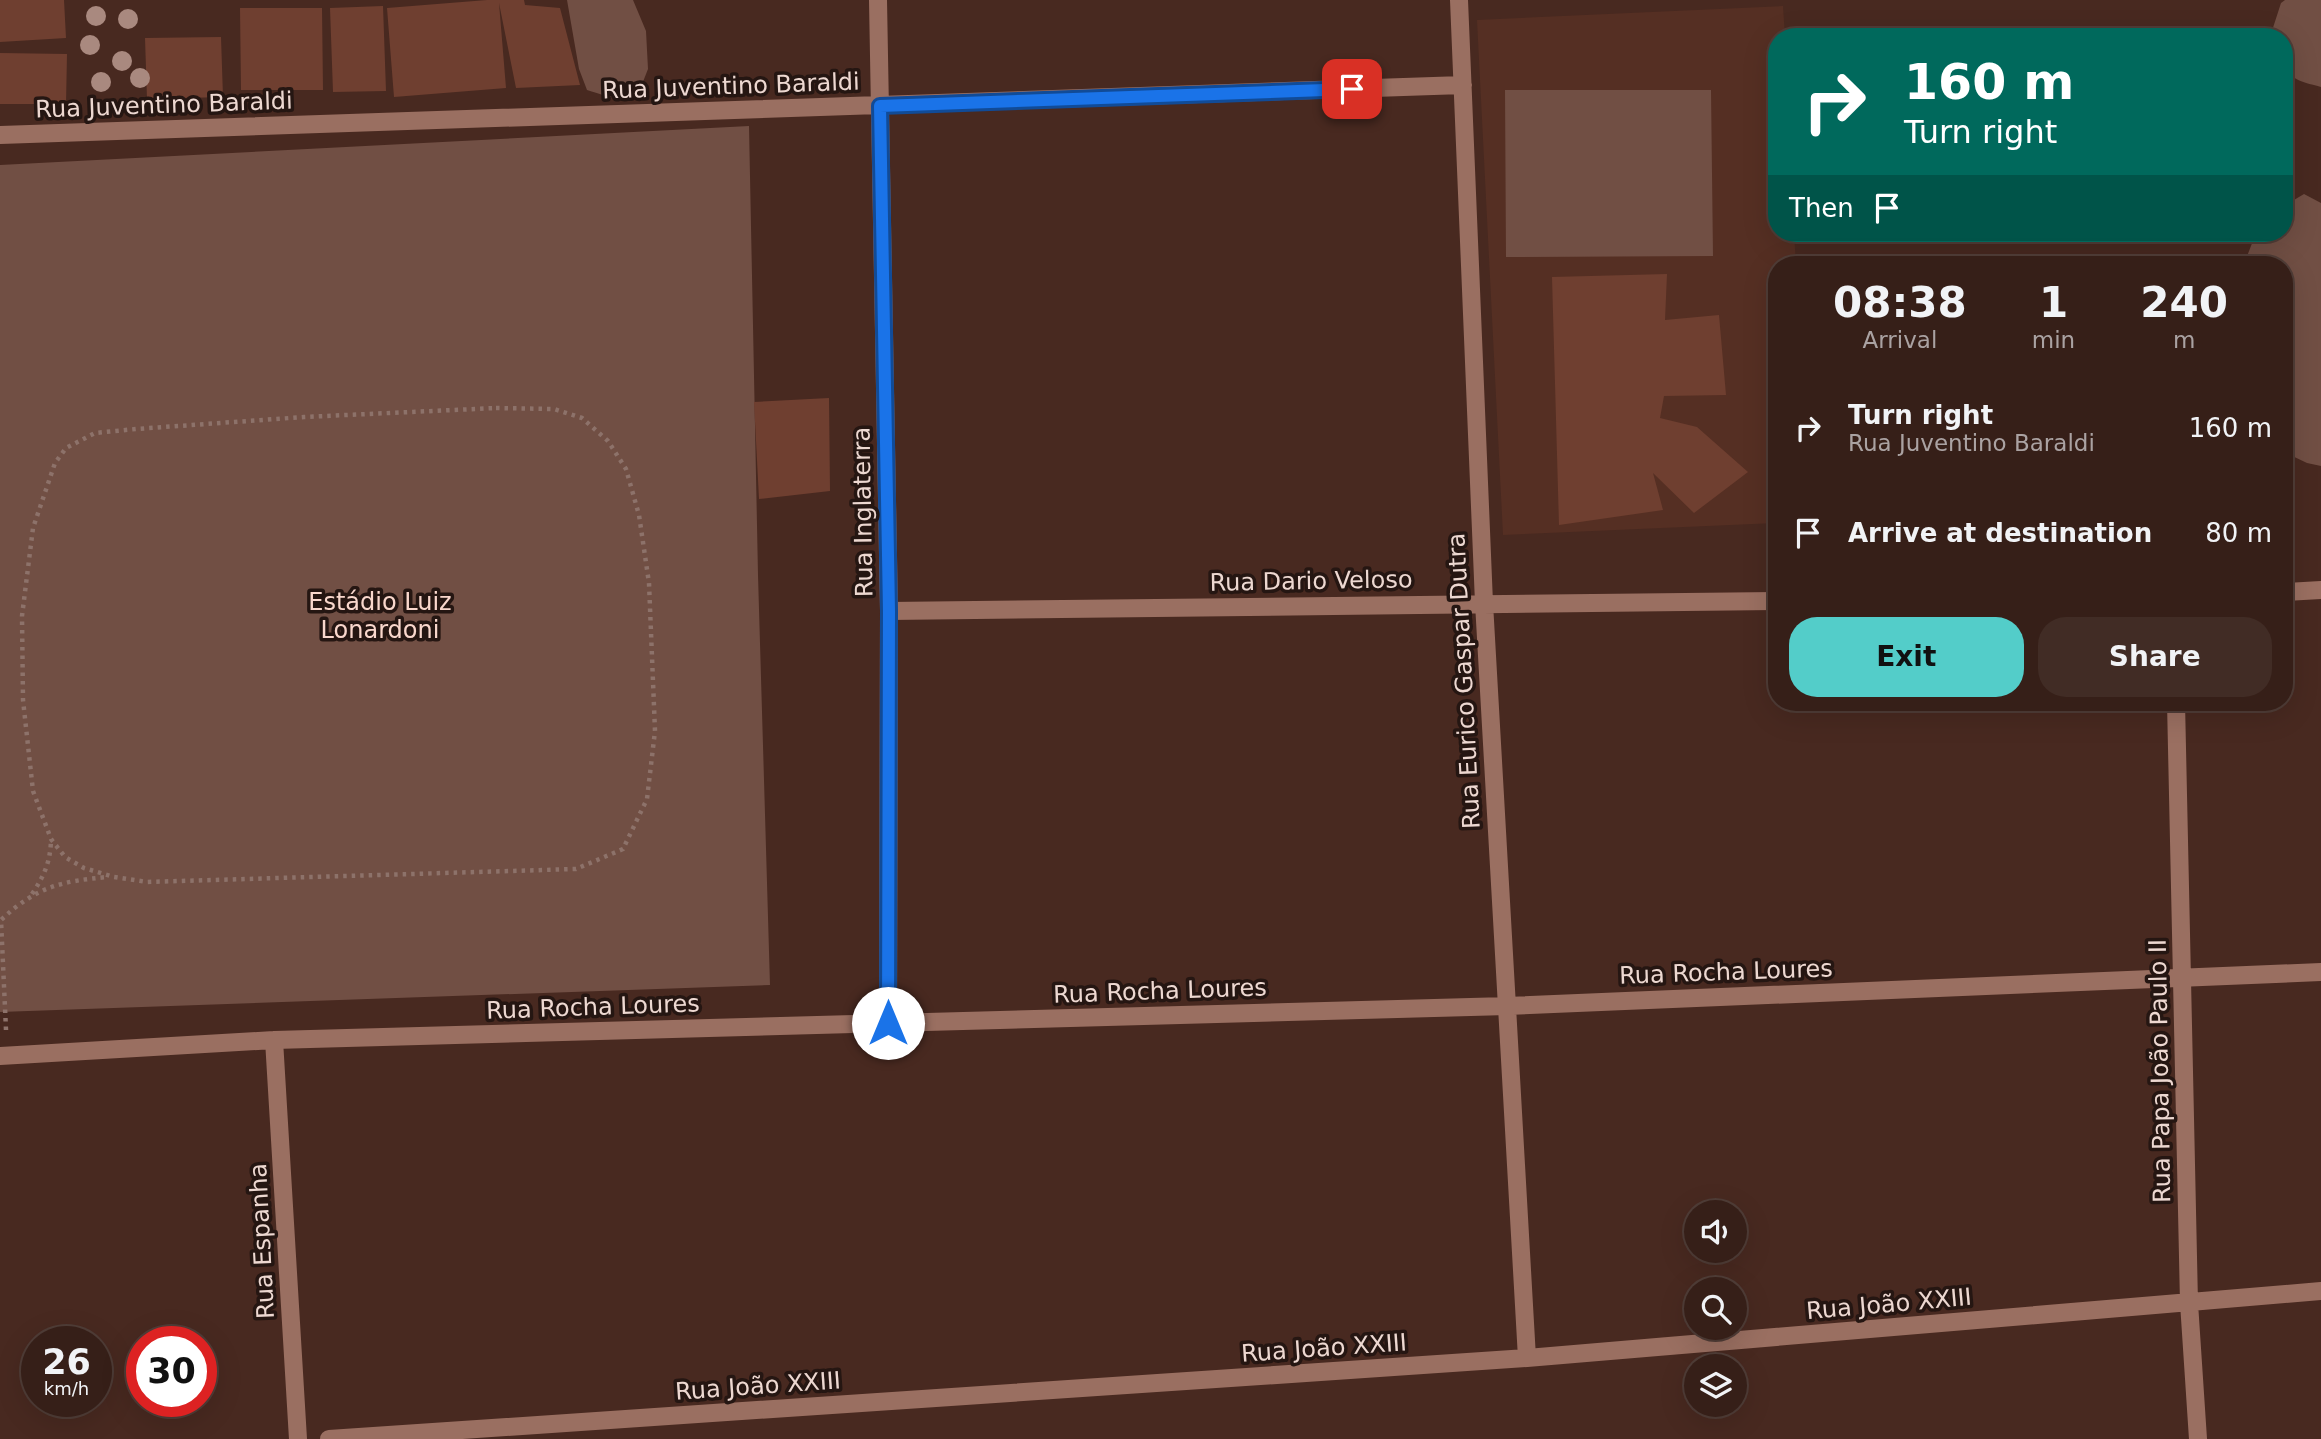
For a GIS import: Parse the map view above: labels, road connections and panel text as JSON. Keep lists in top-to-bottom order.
{
  "streets": {
    "street": [
      "Rua Juventino Baraldi",
      "Rua Inglaterra",
      "Rua Dario Veloso",
      "Rua Eurico Gaspar Dutra",
      "Rua Rocha Loures",
      "Rua Papa João Paulo II",
      "Rua Espanha",
      "Rua João XXIII"
    ]
  },
  "crossings": [
    ["Rua Juventino Baraldi", "Rua Inglaterra"],
    ["Rua Juventino Baraldi", "Rua Eurico Gaspar Dutra"],
    ["Rua Inglaterra", "Rua Dario Veloso"],
    ["Rua Inglaterra", "Rua Rocha Loures"],
    ["Rua Dario Veloso", "Rua Eurico Gaspar Dutra"],
    ["Rua Eurico Gaspar Dutra", "Rua Rocha Loures"],
    ["Rua Eurico Gaspar Dutra", "Rua João XXIII"],
    ["Rua Rocha Loures", "Rua Papa João Paulo II"],
    ["Rua Rocha Loures", "Rua Espanha"],
    ["Rua Papa João Paulo II", "Rua João XXIII"]
  ],
  "parks": ["Estádio Luiz Lonardoni"],
  "page": {
    "turn": ["160 m", "Turn right"],
    "then": "Then",
    "eta": [
      "08:38",
      "Arrival",
      "1",
      "min",
      "240",
      "m"
    ],
    "list": [
      {
        "name": "Turn right",
        "note": "Rua Juventino Baraldi",
        "value": "160 m"
      },
      {
        "name": "Arrive at destination",
        "value": "80 m"
      }
    ],
    "buttons": ["Exit", "Share"],
    "speed": "26 km/h",
    "limit": "30"
  }
}
